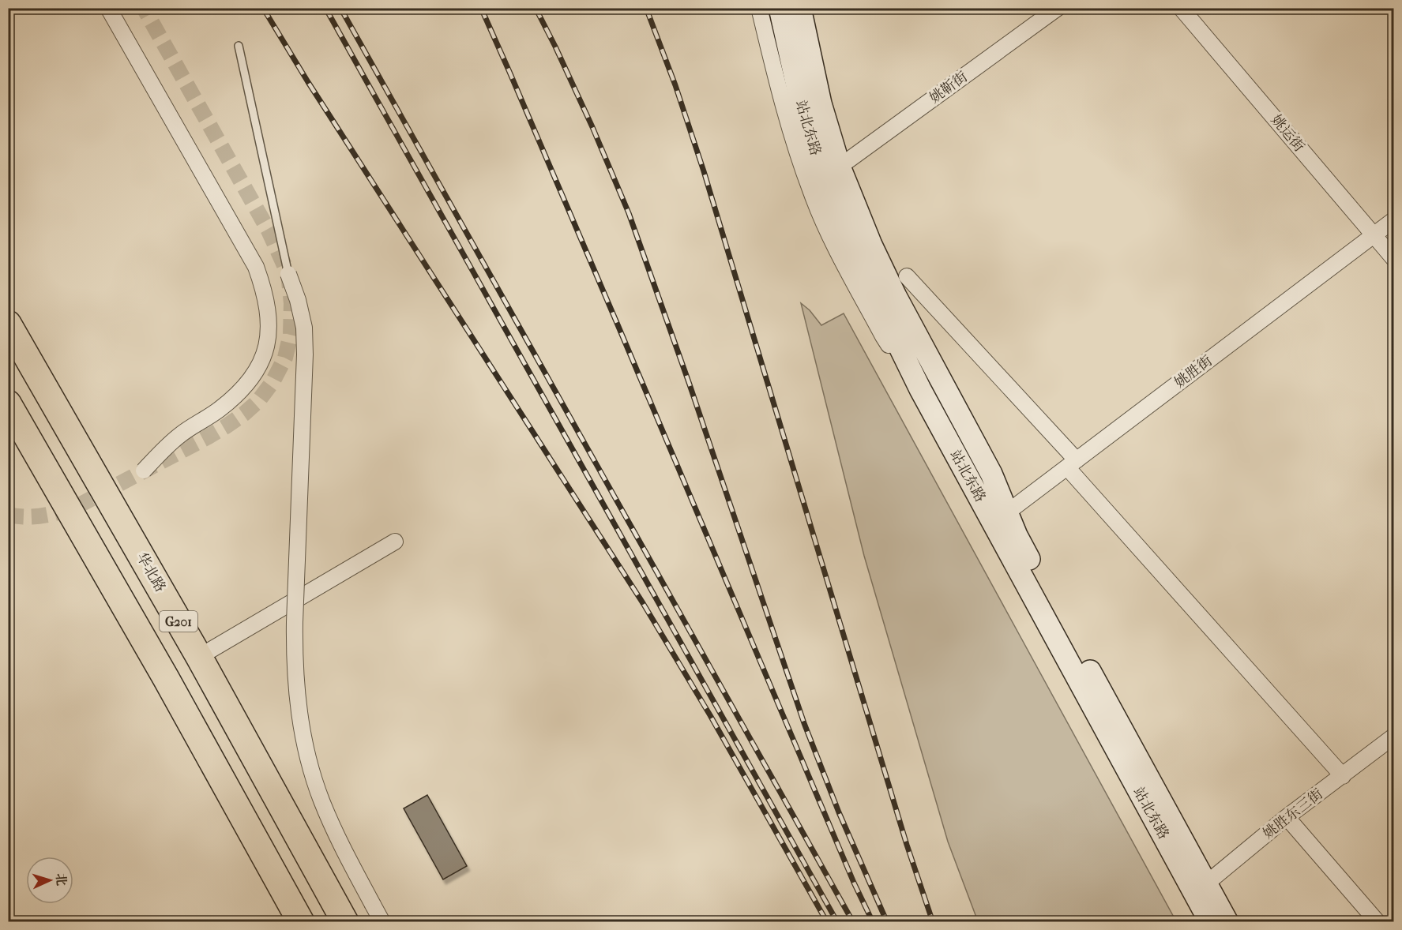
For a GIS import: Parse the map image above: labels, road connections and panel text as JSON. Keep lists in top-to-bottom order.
{
  "streets": {
    "highway": ["华北路", "G201"],
    "street": [
      "姚靳街",
      "站北东路",
      "姚运街",
      "姚胜街",
      "姚胜东三街"
    ]
  },
  "crossings": [
    ["姚靳街", "站北东路"],
    ["站北东路", "姚胜街"],
    ["站北东路", "姚胜东三街"],
    ["姚运街", "姚胜街"]
  ],
  "north": "right"
}
